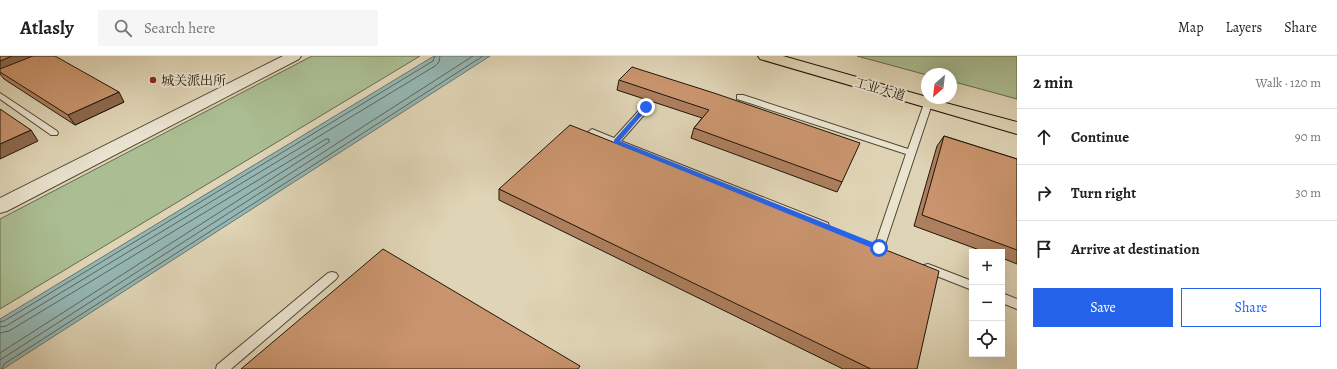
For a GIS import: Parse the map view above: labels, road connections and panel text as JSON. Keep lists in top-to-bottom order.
{
  "streets": {
    "main road": ["工业大道"]
  },
  "places": ["城关派出所"],
  "north": "bottom left",
  "page": {
    "header": "Atlasly",
    "search": "Search here",
    "nav": ["Map", "Layers", "Share"],
    "heading": ["2 min", "Walk · 120 m"],
    "list": [
      ["Continue", "90 m"],
      ["Turn right", "30 m"],
      "Arrive at destination"
    ],
    "map_buttons": ["+", "−"],
    "buttons": ["Save", "Share"]
  }
}
